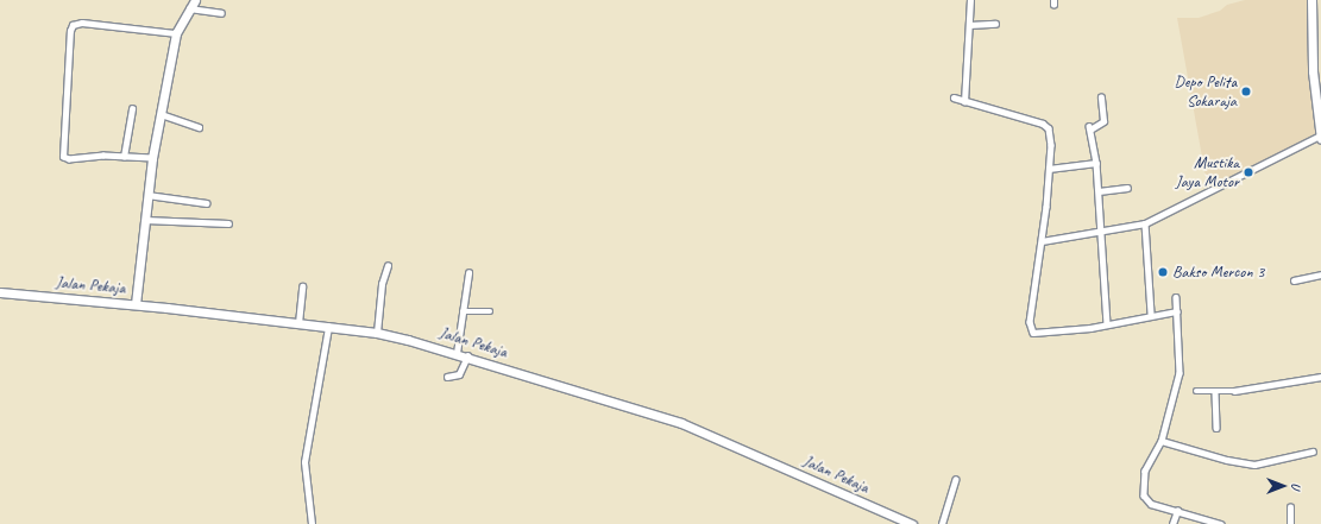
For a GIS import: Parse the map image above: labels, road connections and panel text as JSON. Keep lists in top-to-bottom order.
{
  "streets": {
    "street": ["Jalan Pekaja"]
  },
  "places": ["Depo Pelita Sokaraja", "Mustika Jaya Motor", "Bakso Mercon 3"],
  "north": "right"
}
